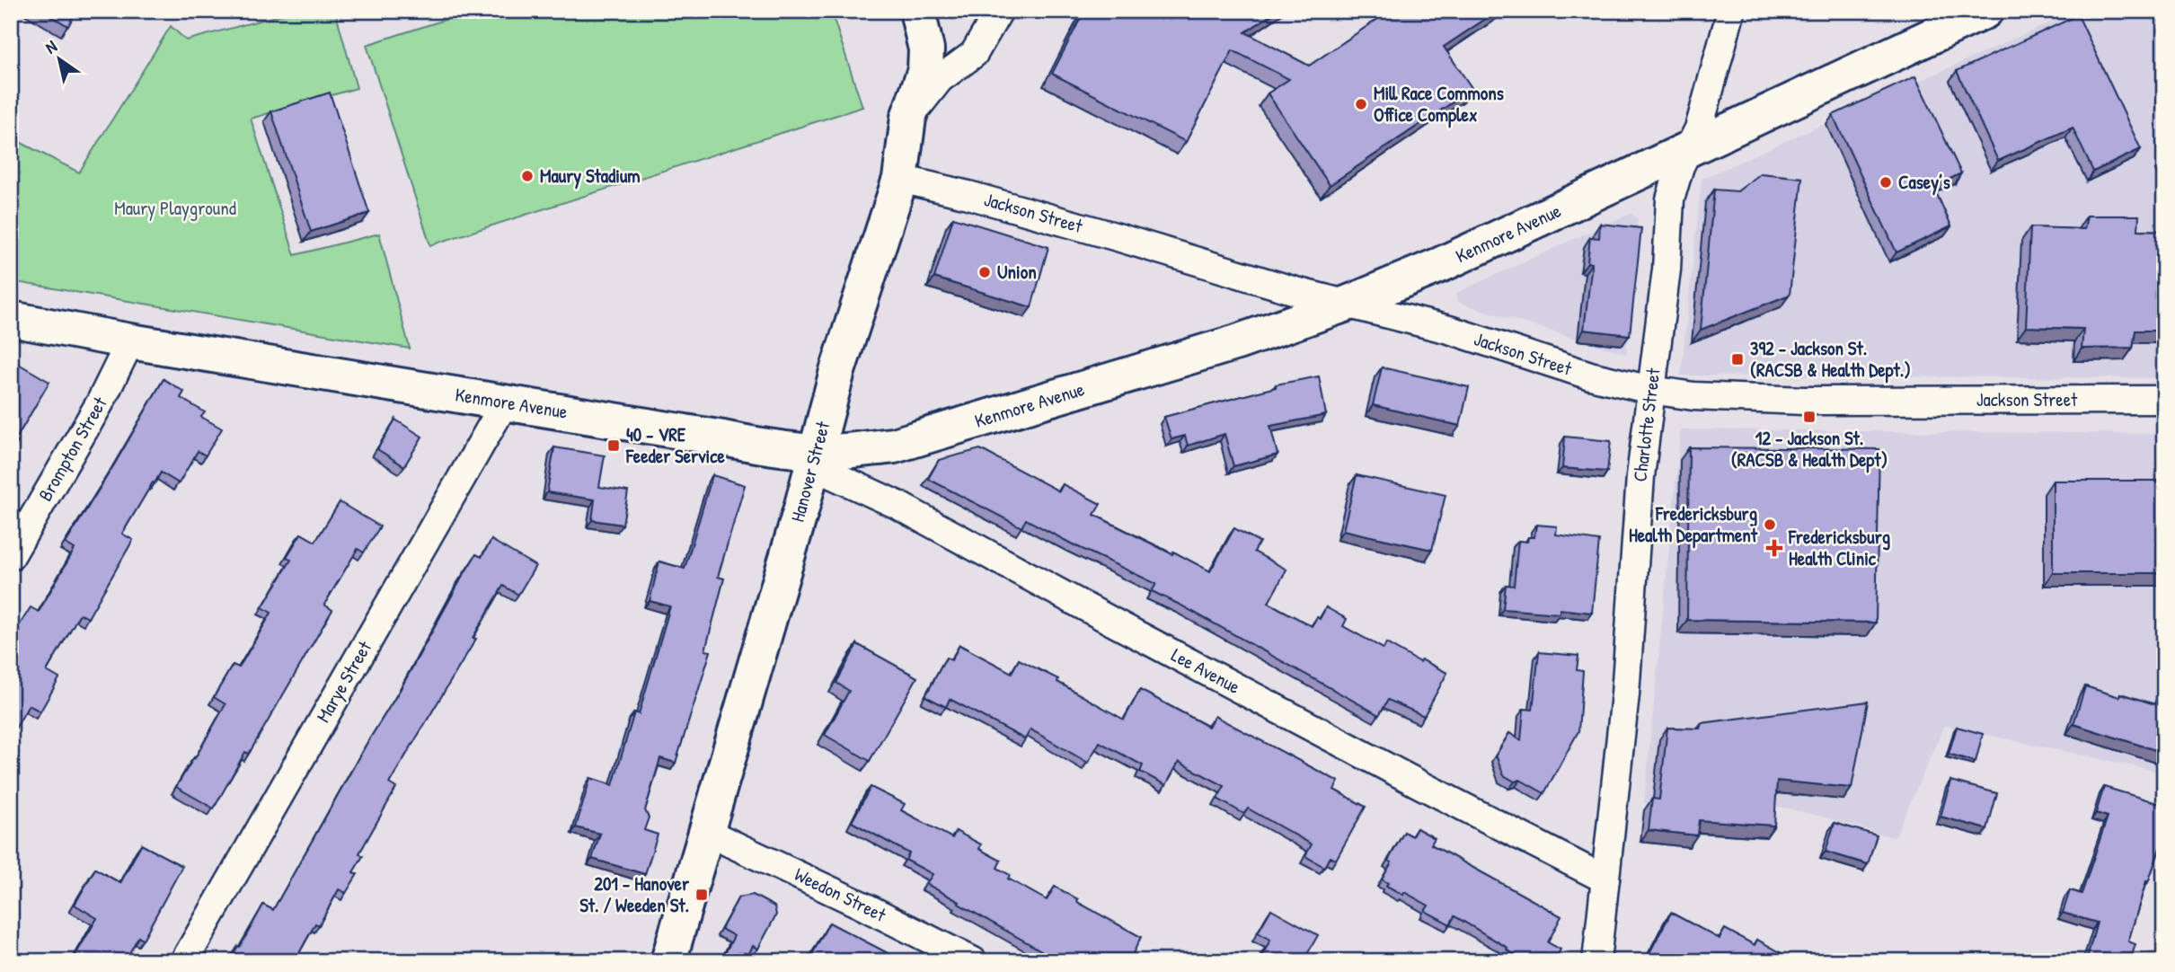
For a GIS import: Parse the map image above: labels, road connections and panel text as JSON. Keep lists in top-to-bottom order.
{
  "streets": {
    "street": [
      "Jackson Street",
      "Kenmore Avenue",
      "Charlotte Street",
      "Brompton Street",
      "Hanover Street",
      "Lee Avenue",
      "Marye Street",
      "Weedon Street"
    ]
  },
  "crossings": [
    ["Jackson Street", "Kenmore Avenue"],
    ["Jackson Street", "Charlotte Street"],
    ["Jackson Street", "Hanover Street"],
    ["Kenmore Avenue", "Charlotte Street"],
    ["Kenmore Avenue", "Brompton Street"],
    ["Kenmore Avenue", "Hanover Street"],
    ["Kenmore Avenue", "Lee Avenue"],
    ["Kenmore Avenue", "Marye Street"],
    ["Charlotte Street", "Lee Avenue"],
    ["Hanover Street", "Lee Avenue"],
    ["Hanover Street", "Weedon Street"]
  ],
  "parks": ["Maury Playground"],
  "places": {
    "other": [
      "Mill Race Commons Office Complex",
      "Maury Stadium",
      "Casey’s",
      "Union",
      "Fredericksburg Health Department"
    ],
    "transit": [
      "392 - Jackson St. (RACSB & Health Dept.)",
      "12 - Jackson St. (RACSB & Health Dept)",
      "40 - VRE Feeder Service",
      "201 - Hanover St. / Weeden St."
    ],
    "health": ["Fredericksburg Health Clinic"]
  },
  "north": "top left"
}
